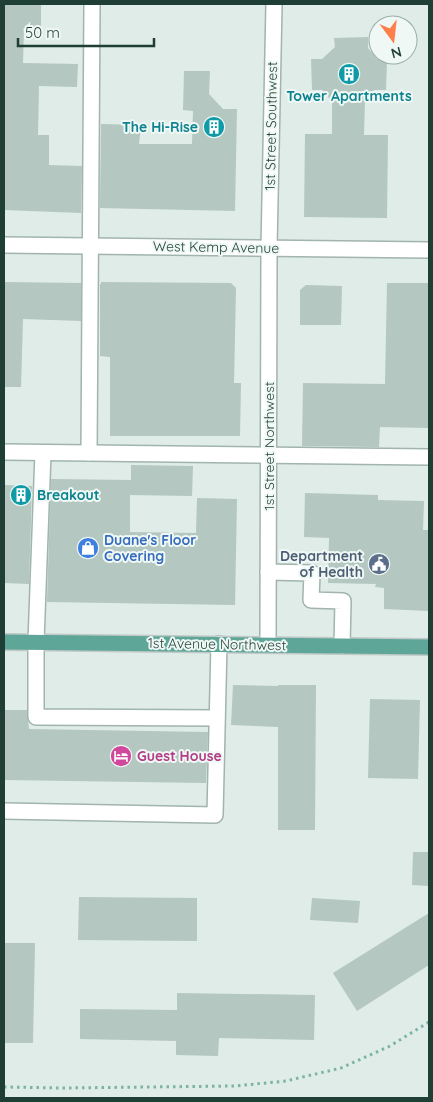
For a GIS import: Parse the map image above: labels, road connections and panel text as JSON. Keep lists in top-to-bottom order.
{
  "streets": {
    "main road": ["1st Avenue Northwest"],
    "street": ["1st Street Southwest", "West Kemp Avenue", "1st Street Northwest"]
  },
  "crossings": [
    ["1st Street Southwest", "West Kemp Avenue"],
    ["1st Street Southwest", "1st Street Northwest"],
    ["West Kemp Avenue", "1st Street Northwest"],
    ["1st Street Northwest", "1st Avenue Northwest"]
  ],
  "places": {
    "building": ["Tower Apartments", "The Hi-Rise", "Breakout"],
    "shop": ["Duane's Floor Covering"],
    "public building": ["Department of Health"],
    "hotel": ["Guest House"]
  },
  "scale_bar": "50 m",
  "north": "bottom"
}
